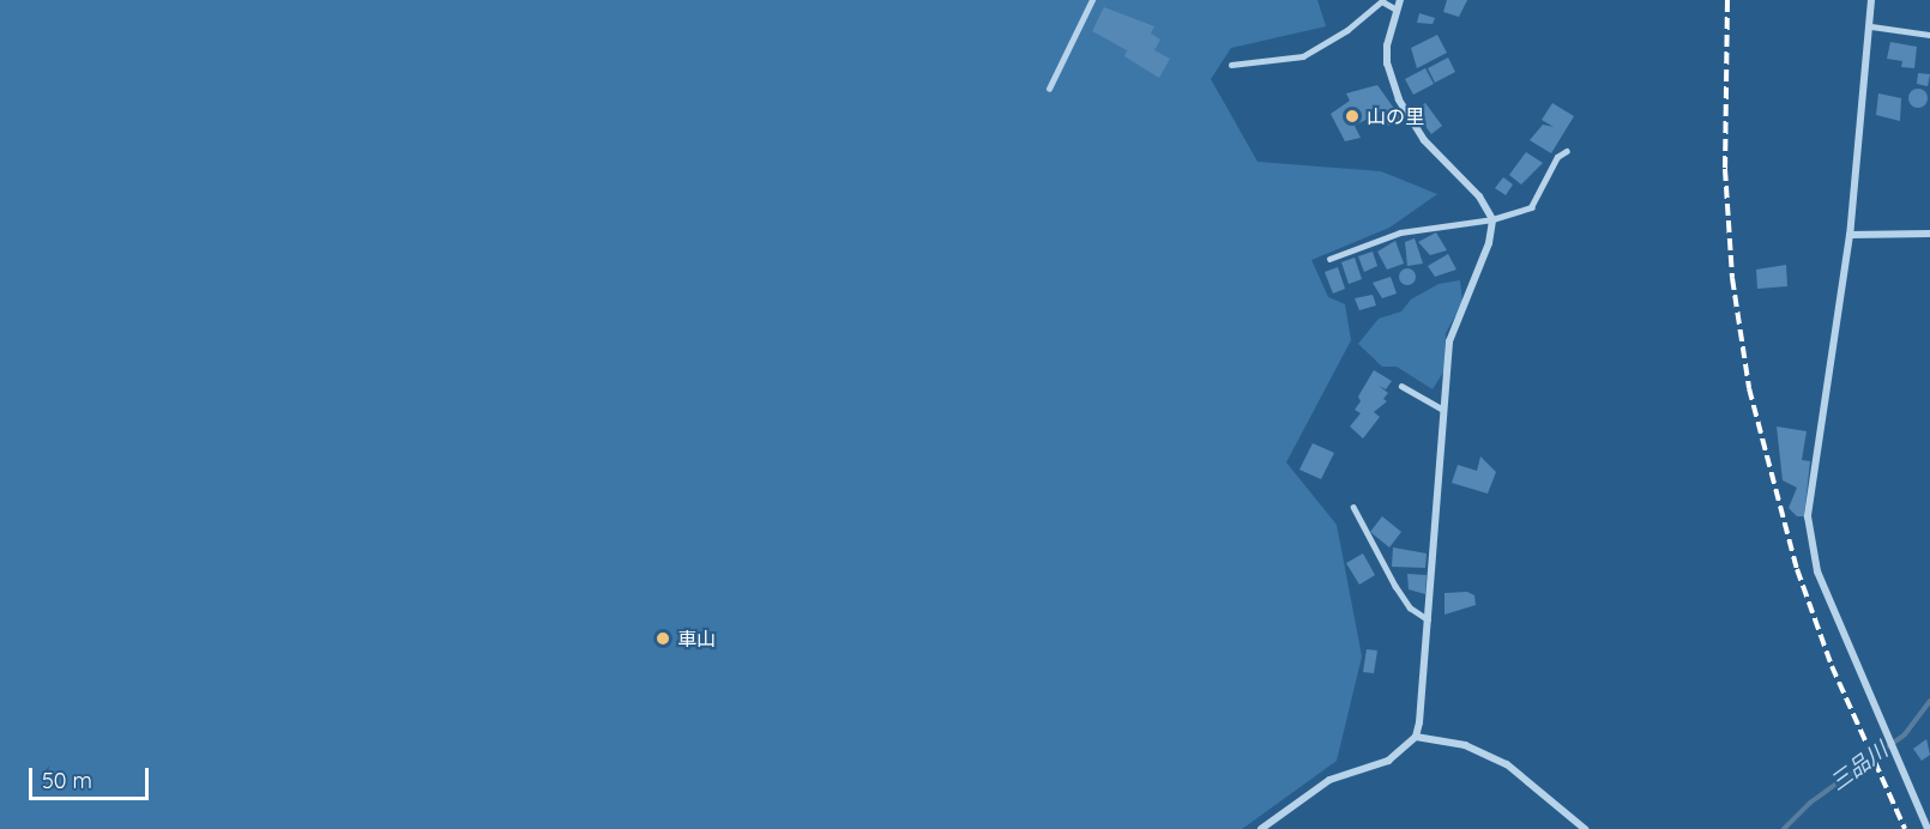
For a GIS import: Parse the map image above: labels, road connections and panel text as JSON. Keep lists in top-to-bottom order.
{
  "water": ["三品川"],
  "places": ["山の里", "車山"],
  "scale_bar": "50 m"
}
